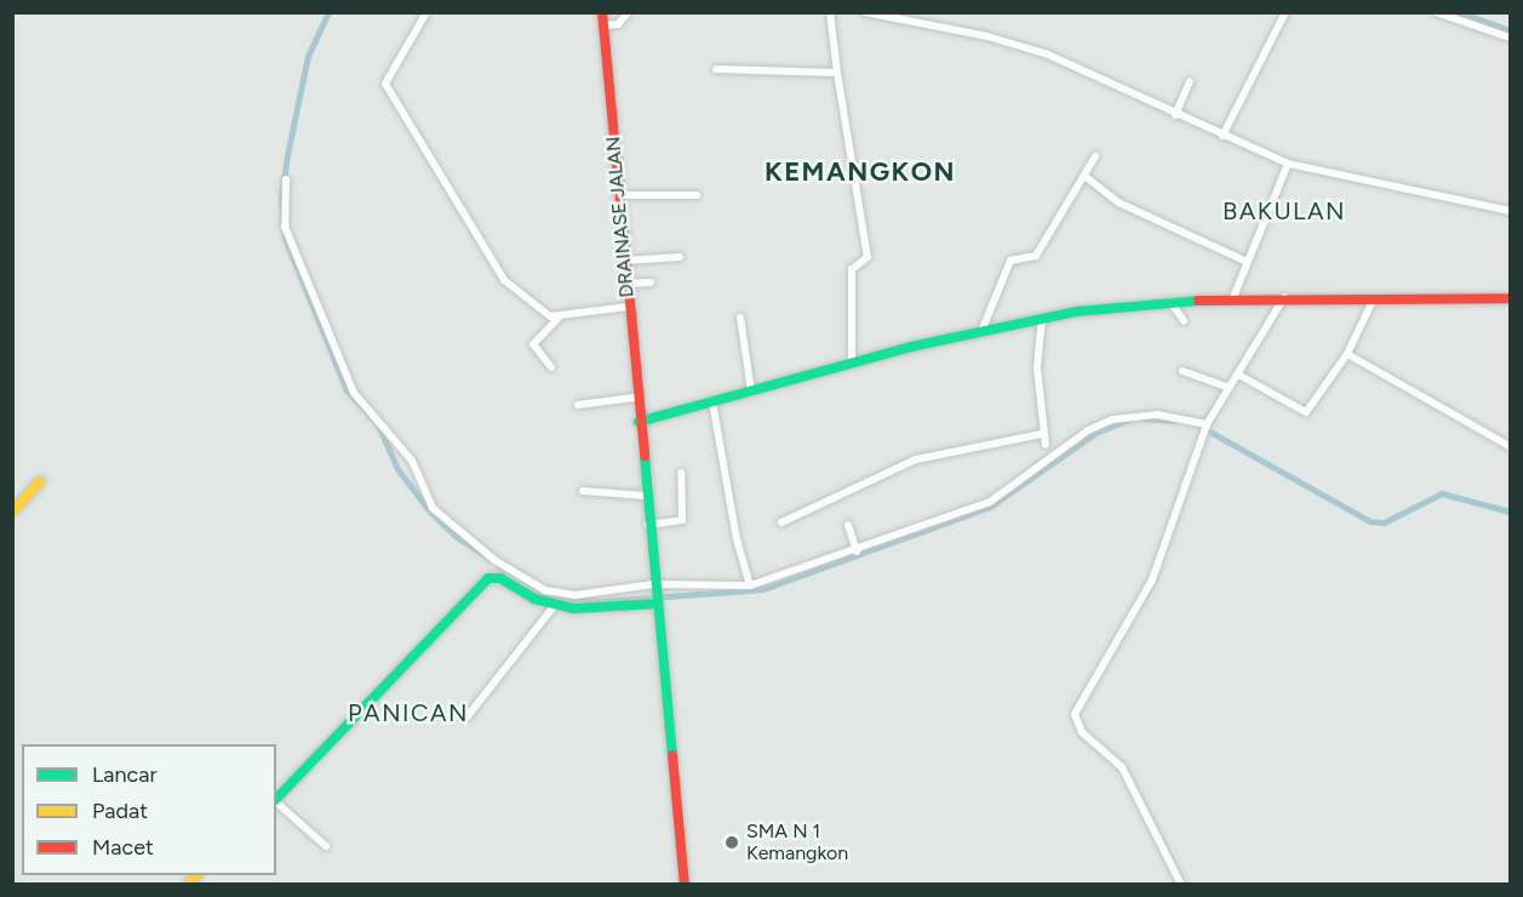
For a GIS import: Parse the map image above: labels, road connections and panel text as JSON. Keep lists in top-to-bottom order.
{
  "streets": {
    "main road": ["DRAINASE JALAN"]
  },
  "districts": ["KEMANGKON", "BAKULAN", "PANICAN"],
  "places": ["SMA N 1 Kemangkon"],
  "legend": ["Lancar", "Padat", "Macet"]
}
